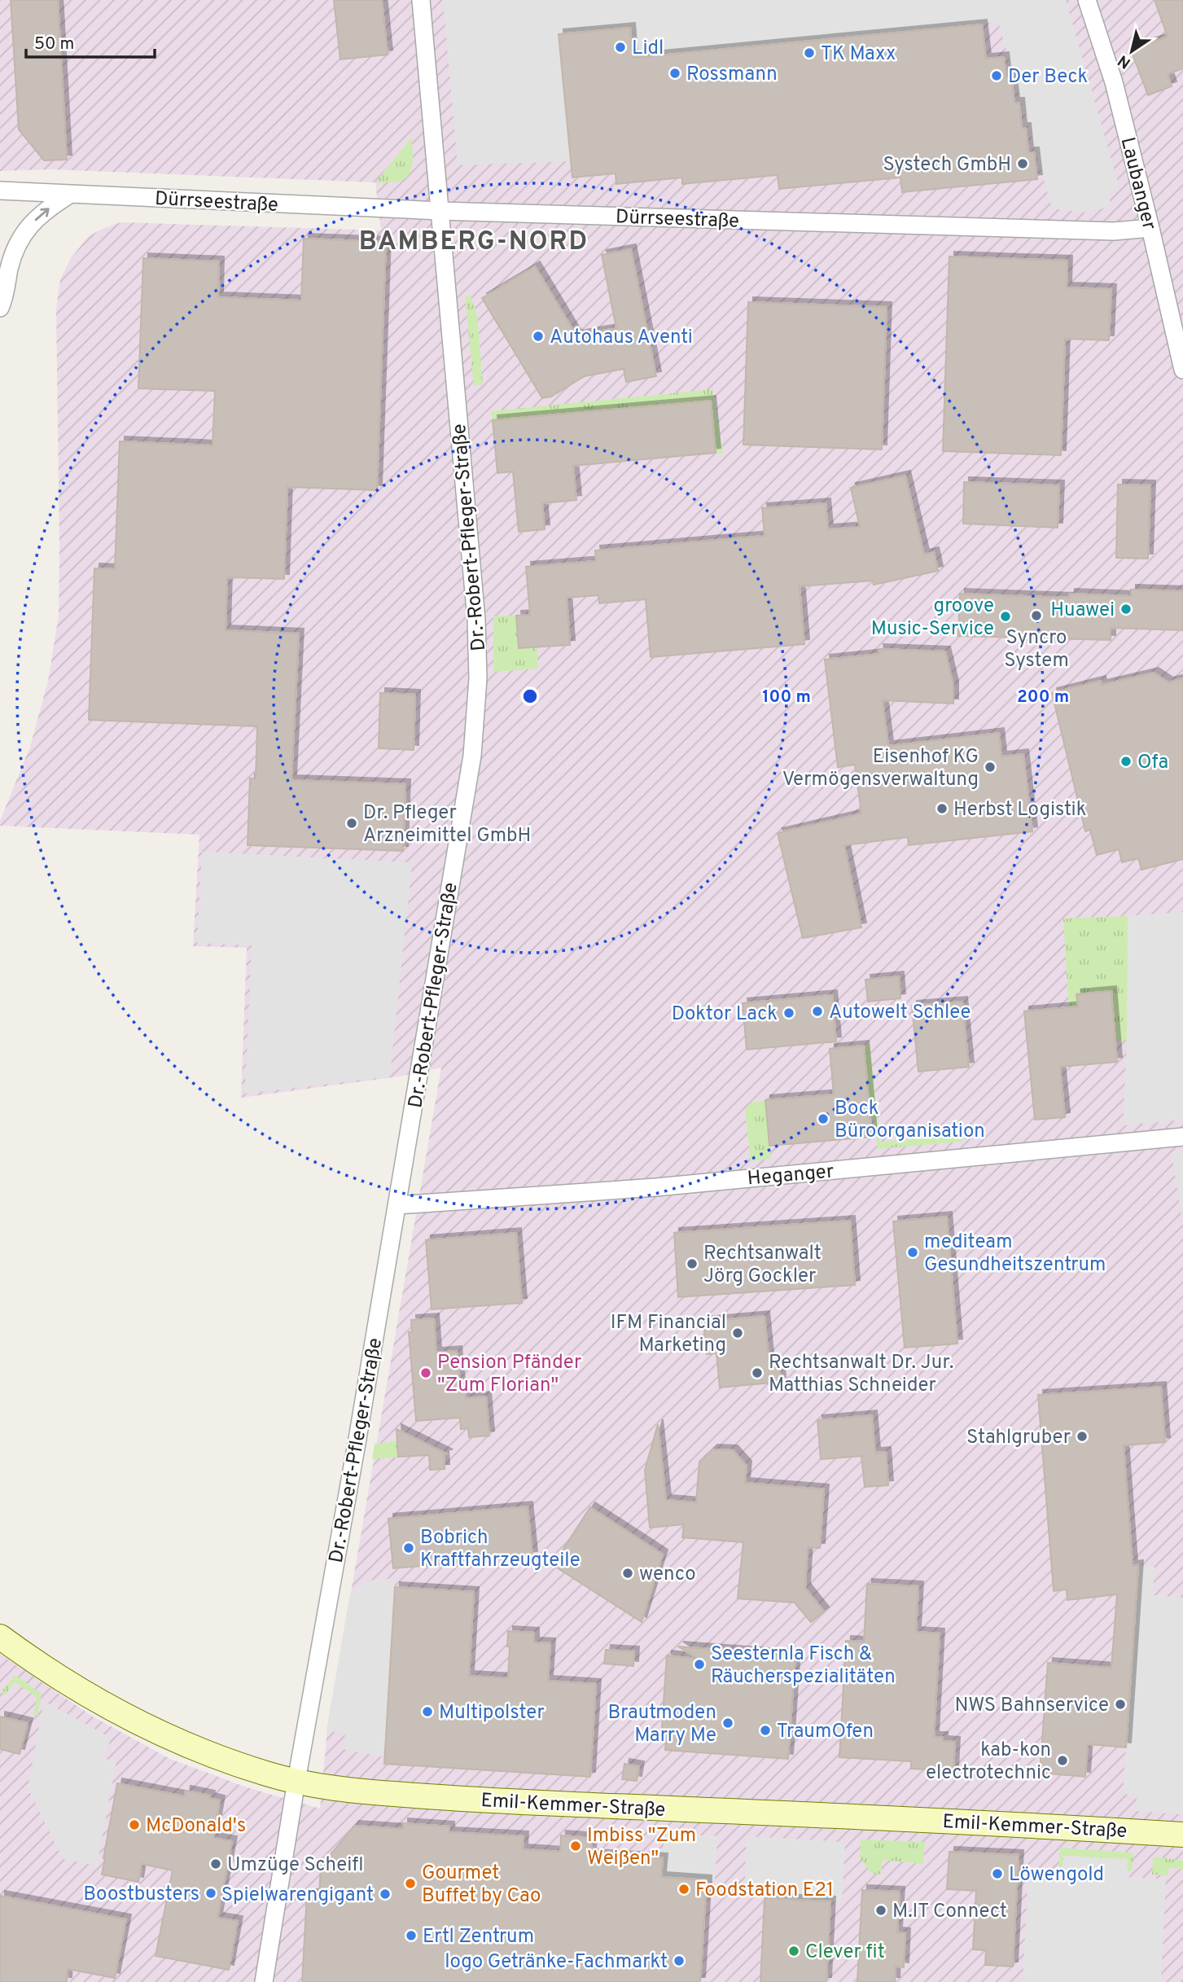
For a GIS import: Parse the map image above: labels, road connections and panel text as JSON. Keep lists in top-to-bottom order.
{
  "streets": {
    "street": [
      "Laubanger",
      "Dürrseestraße",
      "Dr.-Robert-Pfleger-Straße",
      "Heganger",
      "Emil-Kemmer-Straße"
    ]
  },
  "crossings": [
    ["Laubanger", "Dürrseestraße"],
    ["Dürrseestraße", "Dr.-Robert-Pfleger-Straße"],
    ["Dr.-Robert-Pfleger-Straße", "Heganger"],
    ["Dr.-Robert-Pfleger-Straße", "Emil-Kemmer-Straße"]
  ],
  "districts": ["BAMBERG-NORD"],
  "places": [
    "Lidl",
    "TK Maxx",
    "Rossmann",
    "Der Beck",
    "Systech GmbH",
    "Autohaus Aventi",
    "Huawei",
    "Syncro System",
    "groove Music-Service",
    "Ofa",
    "Eisenhof KG Vermögensverwaltung",
    "Herbst Logistik",
    "Dr. Pfleger Arzneimittel GmbH",
    "Autowelt Schlee",
    "Doktor Lack",
    "Bock Büroorganisation",
    "mediteam Gesundheitszentrum",
    "Rechtsanwalt Jörg Gockler",
    "IFM Financial Marketing",
    "Pension Pfänder \"Zum Florian\"",
    "Rechtsanwalt Dr. Jur. Matthias Schneider",
    "Stahlgruber",
    "Bobrich Kraftfahrzeugteile",
    "wenco",
    "Seesternla Fisch & Räucherspezialitäten",
    "NWS Bahnservice",
    "Multipolster",
    "Brautmoden Marry Me",
    "TraumOfen",
    "kab-kon electrotechnic",
    "McDonald's",
    "Imbiss \"Zum Weißen\"",
    "Umzüge Scheifl",
    "Löwengold",
    "Gourmet Buffet by Cao",
    "Foodstation E21",
    "Boostbusters",
    "Spielwarengigant",
    "M.IT Connect",
    "Ertl Zentrum",
    "Clever fit",
    "logo Getränke-Fachmarkt"
  ],
  "scale_bar": "50 m",
  "north": "bottom left",
  "rings": ["100 m", "200 m"]
}
